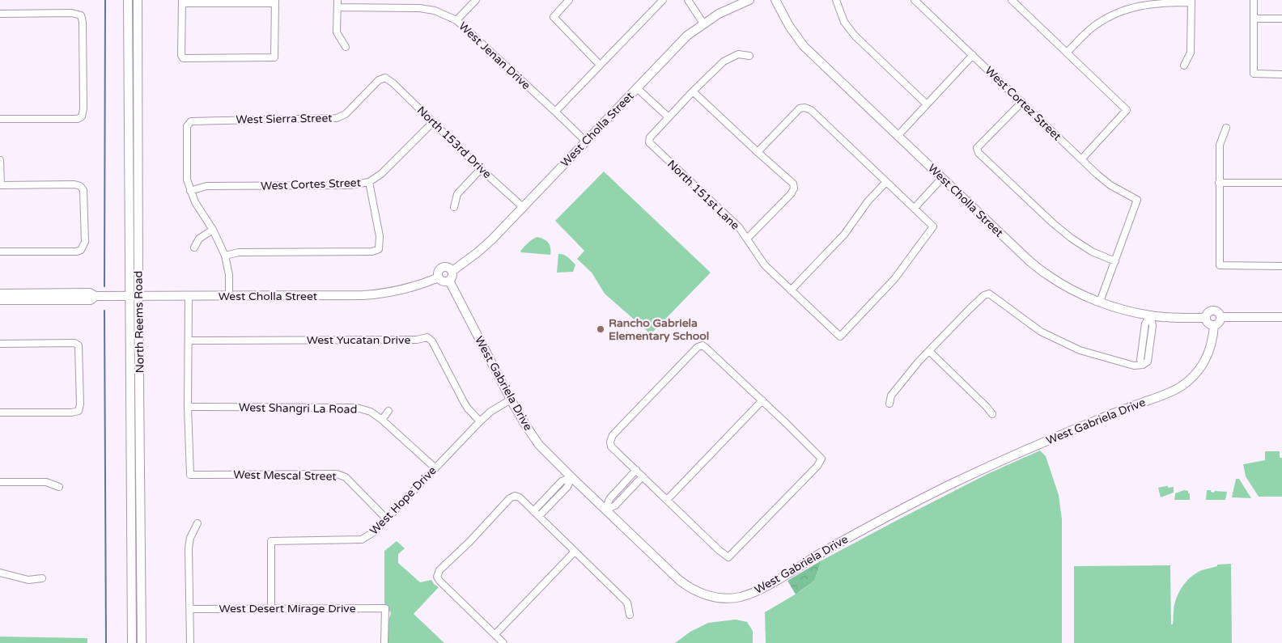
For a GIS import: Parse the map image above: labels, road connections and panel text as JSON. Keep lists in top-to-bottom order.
{
  "streets": {
    "street": [
      "West Jenan Drive",
      "West Cortez Street",
      "West Sierra Street",
      "West Cholla Street",
      "North 153rd Drive",
      "West Cortes Street",
      "North 151st Lane",
      "North Reems Road",
      "West Yucatan Drive",
      "West Gabriela Drive",
      "West Shangri La Road",
      "West Mescal Street",
      "West Hope Drive",
      "West Desert Mirage Drive"
    ]
  },
  "crossings": [
    ["West Jenan Drive", "West Cholla Street"],
    ["West Sierra Street", "North 153rd Drive"],
    ["West Sierra Street", "West Cortes Street"],
    ["West Cholla Street", "North 153rd Drive"],
    ["West Cholla Street", "North Reems Road"],
    ["West Cholla Street", "West Gabriela Drive"],
    ["North 153rd Drive", "West Cortes Street"],
    ["West Yucatan Drive", "West Hope Drive"],
    ["West Gabriela Drive", "West Hope Drive"],
    ["West Shangri La Road", "West Mescal Street"],
    ["West Shangri La Road", "West Hope Drive"],
    ["West Mescal Street", "West Hope Drive"],
    ["West Hope Drive", "West Desert Mirage Drive"]
  ],
  "places": ["Rancho Gabriela Elementary School"]
}
